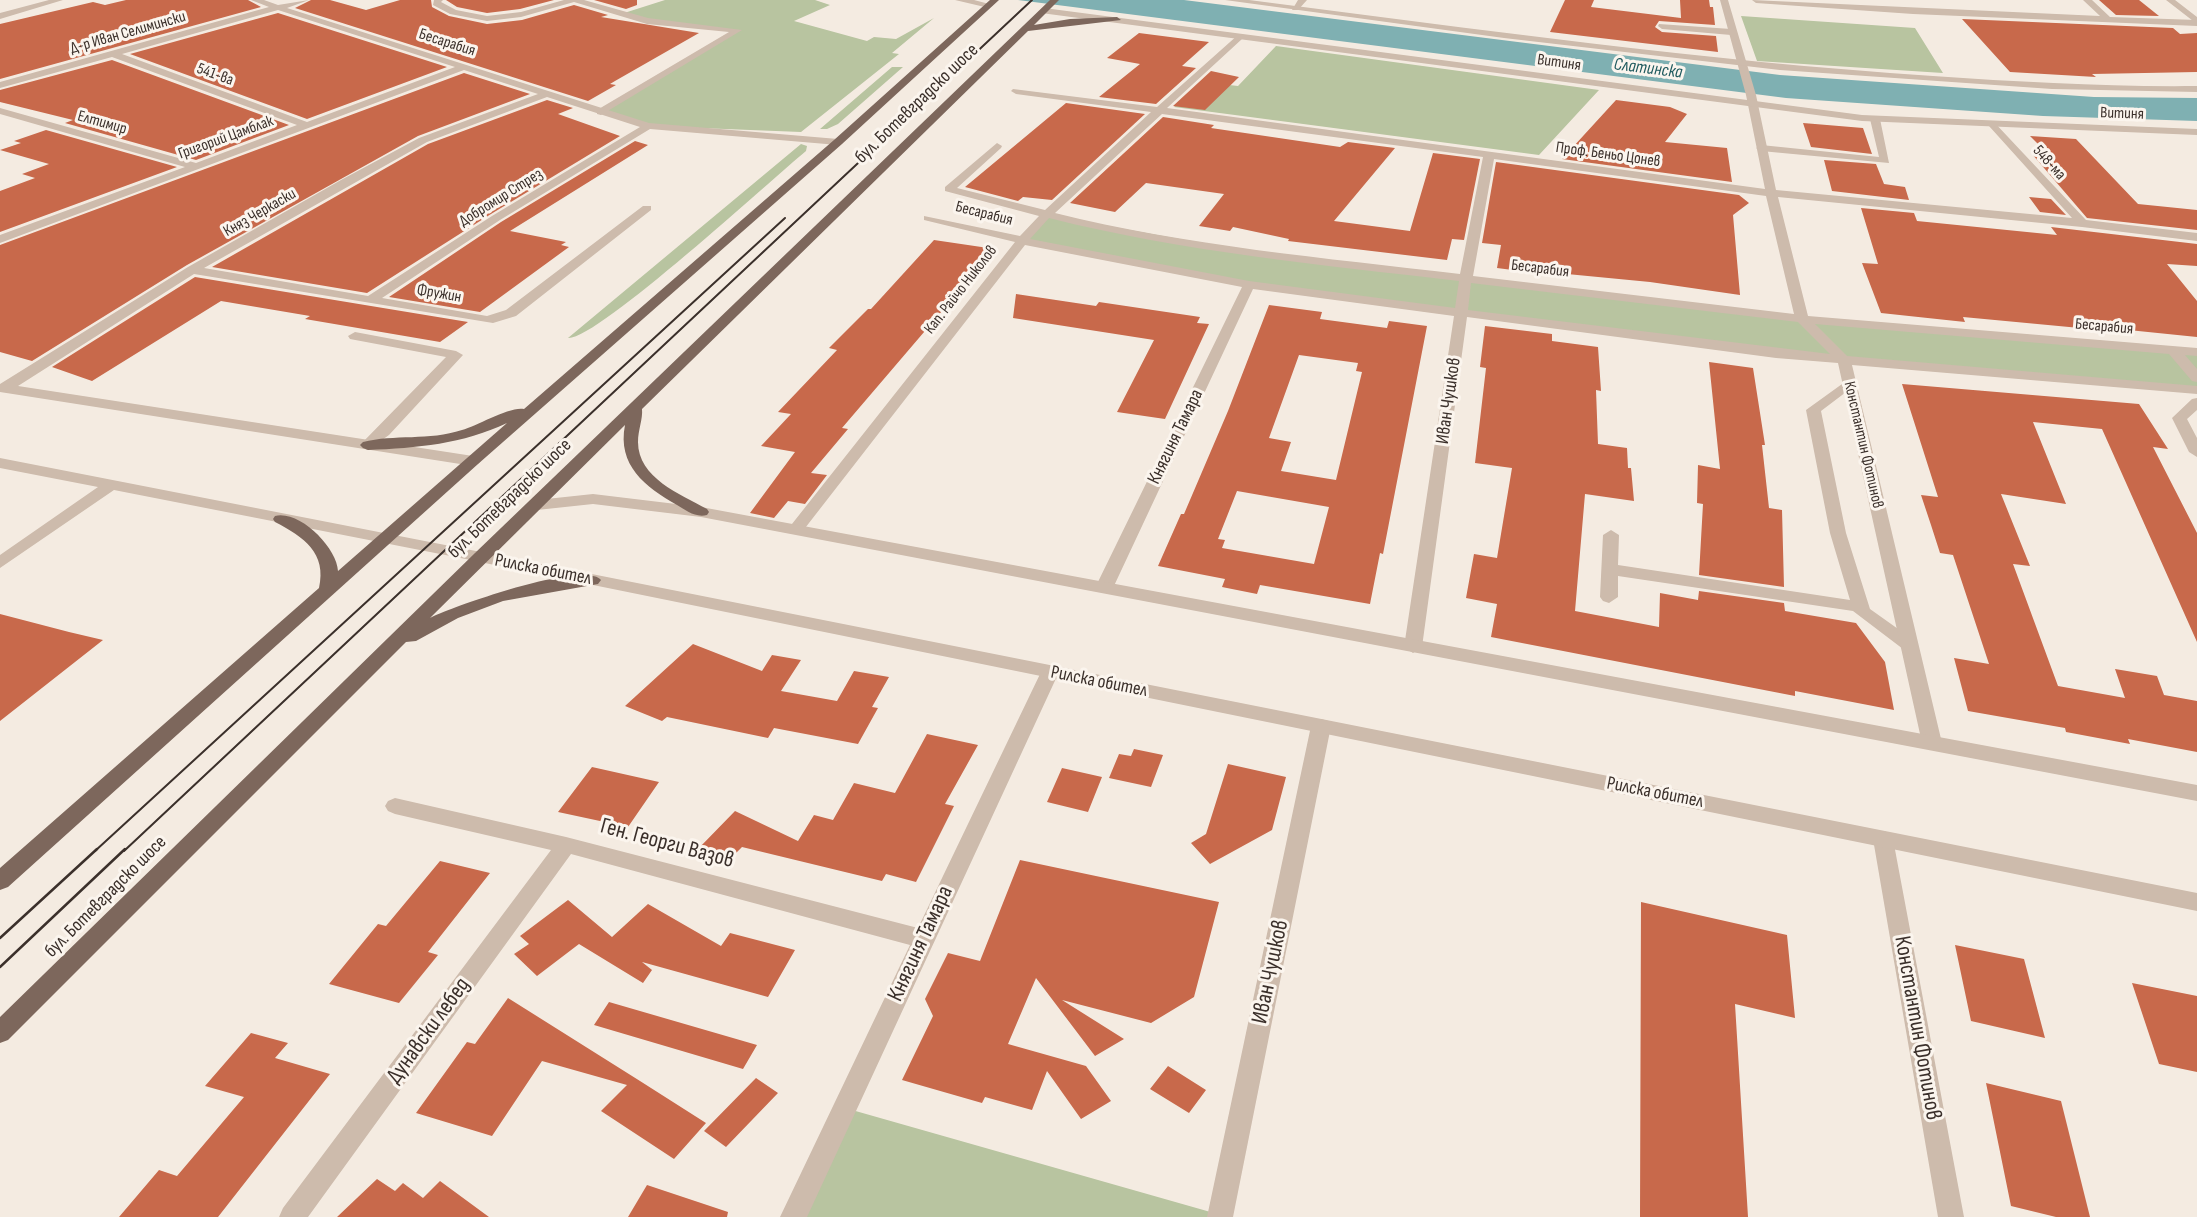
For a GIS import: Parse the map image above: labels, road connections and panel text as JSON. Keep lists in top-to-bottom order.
{
  "streets": {
    "main road": ["бул. Ботевградско шосе"],
    "street": [
      "Д-р Иван Селимински",
      "Бесарабия",
      "Витиня",
      "541-ва",
      "Елтимир",
      "Григорий Цамблак",
      "Проф. Беньо Цонев",
      "548-ма",
      "Добромир Стрез",
      "Княз Черкаски",
      "Кап. Райчо Николов",
      "Фружин",
      "Иван Чушков",
      "Княгиня Тамара",
      "Константин Фотинов",
      "Рилска обител",
      "Ген. Георги Вазов",
      "Дунавски лебед"
    ]
  },
  "crossings": [
    ["Д-р Иван Селимински", "Бесарабия"],
    ["Д-р Иван Селимински", "541-ва"],
    ["Бесарабия", "бул. Ботевградско шосе"],
    ["Бесарабия", "Григорий Цамблак"],
    ["Бесарабия", "Добромир Стрез"],
    ["Бесарабия", "Княз Черкаски"],
    ["Бесарабия", "Кап. Райчо Николов"],
    ["Бесарабия", "Иван Чушков"],
    ["Бесарабия", "Княгиня Тамара"],
    ["Бесарабия", "Константин Фотинов"],
    ["Витиня", "бул. Ботевградско шосе"],
    ["Витиня", "548-ма"],
    ["Витиня", "Кап. Райчо Николов"],
    ["541-ва", "Григорий Цамблак"],
    ["бул. Ботевградско шосе", "Рилска обител"],
    ["Елтимир", "Григорий Цамблак"],
    ["Проф. Беньо Цонев", "548-ма"],
    ["Проф. Беньо Цонев", "Кап. Райчо Николов"],
    ["Проф. Беньо Цонев", "Иван Чушков"],
    ["Добромир Стрез", "Фружин"],
    ["Княз Черкаски", "Фружин"],
    ["Иван Чушков", "Рилска обител"],
    ["Княгиня Тамара", "Рилска обител"],
    ["Княгиня Тамара", "Ген. Георги Вазов"],
    ["Константин Фотинов", "Рилска обител"],
    ["Ген. Георги Вазов", "Дунавски лебед"]
  ],
  "water": ["Слатинска"]
}
